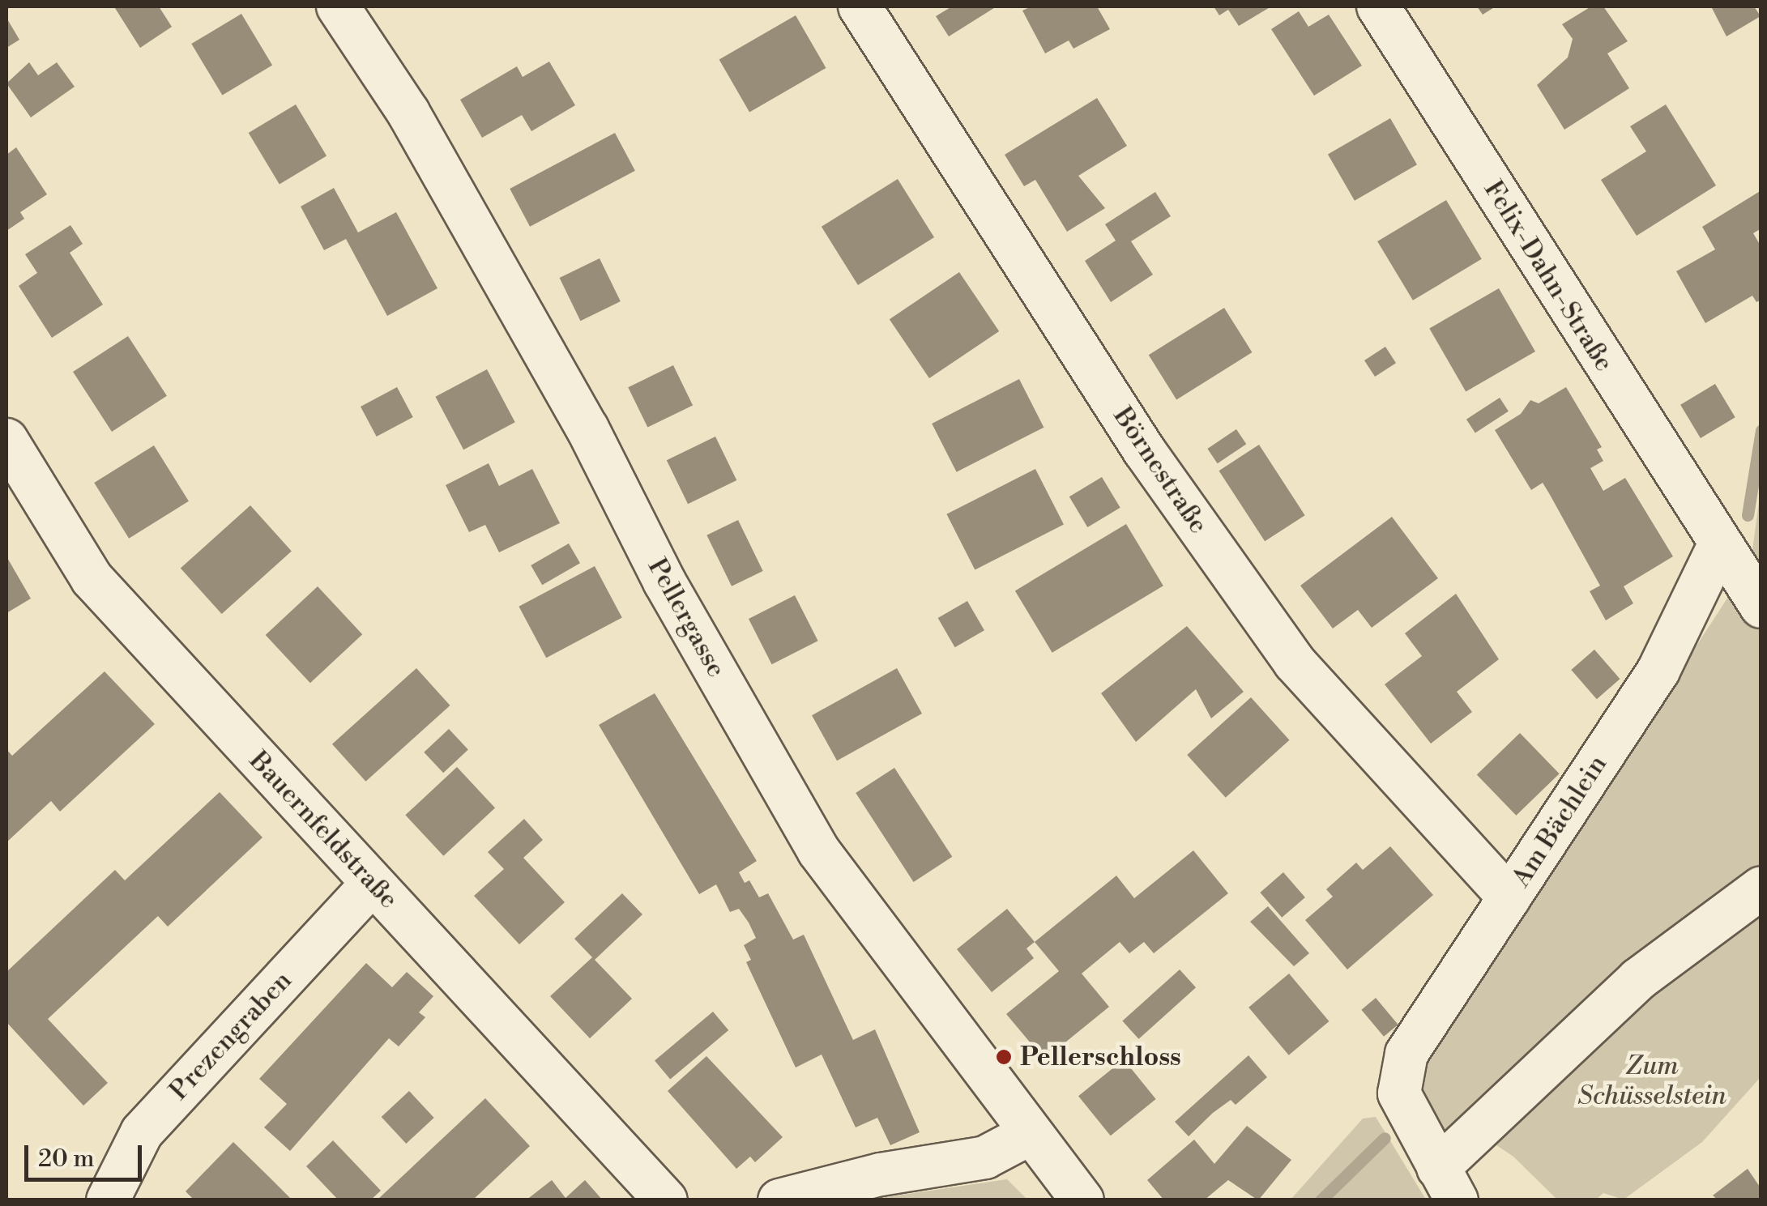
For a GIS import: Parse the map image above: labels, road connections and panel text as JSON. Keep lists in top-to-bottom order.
{
  "streets": {
    "street": [
      "Felix-Dahn-Straße",
      "Börnestraße",
      "Pellergasse",
      "Am Bächlein",
      "Bauernfeldstraße",
      "Prezengraben"
    ]
  },
  "crossings": [
    ["Felix-Dahn-Straße", "Am Bächlein"],
    ["Börnestraße", "Am Bächlein"],
    ["Bauernfeldstraße", "Prezengraben"]
  ],
  "parks": ["Zum Schüsselstein"],
  "places": ["Pellerschloss"],
  "scale_bar": "20 m"
}
